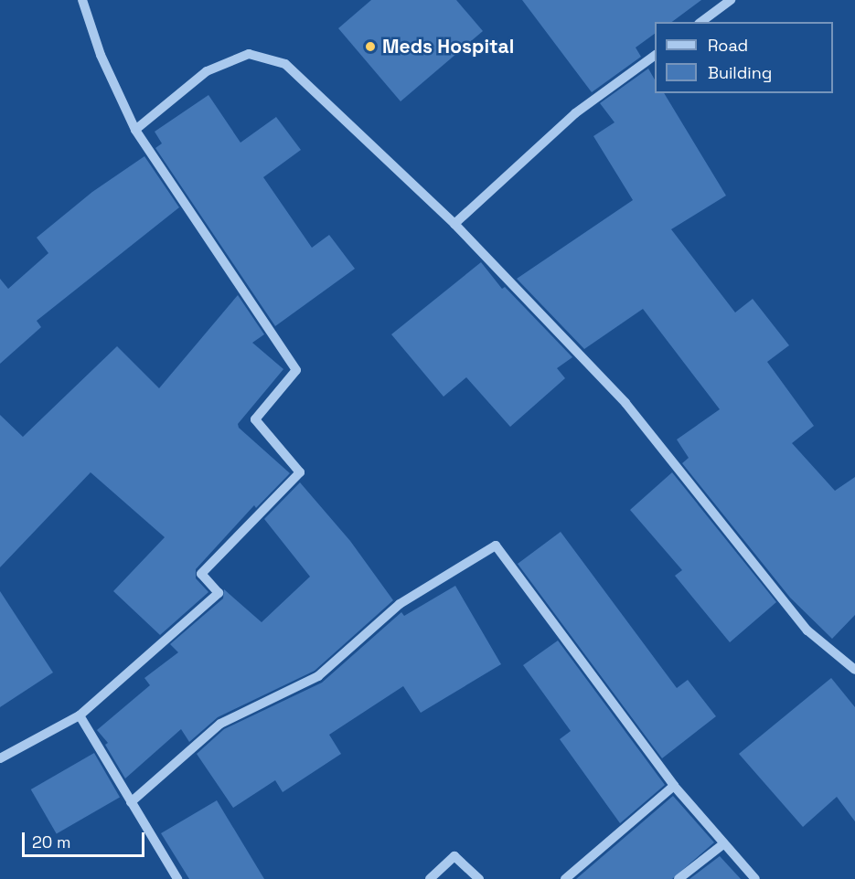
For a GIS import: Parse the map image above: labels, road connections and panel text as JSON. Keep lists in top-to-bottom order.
{
  "places": ["Meds Hospital"],
  "legend": ["Road", "Building"],
  "scale_bar": "20 m"
}
